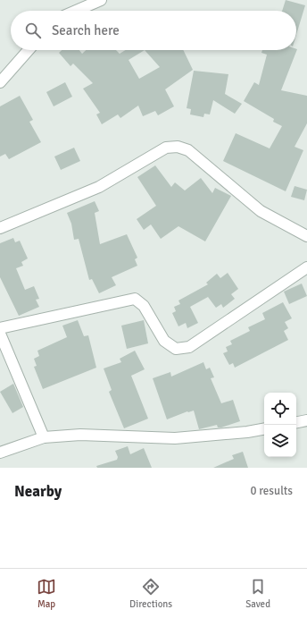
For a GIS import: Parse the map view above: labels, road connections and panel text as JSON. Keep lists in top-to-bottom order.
{
  "page": {
    "search": "Search here",
    "heading": ["Nearby", "0 results"],
    "nav": ["Map", "Directions", "Saved"]
  }
}
